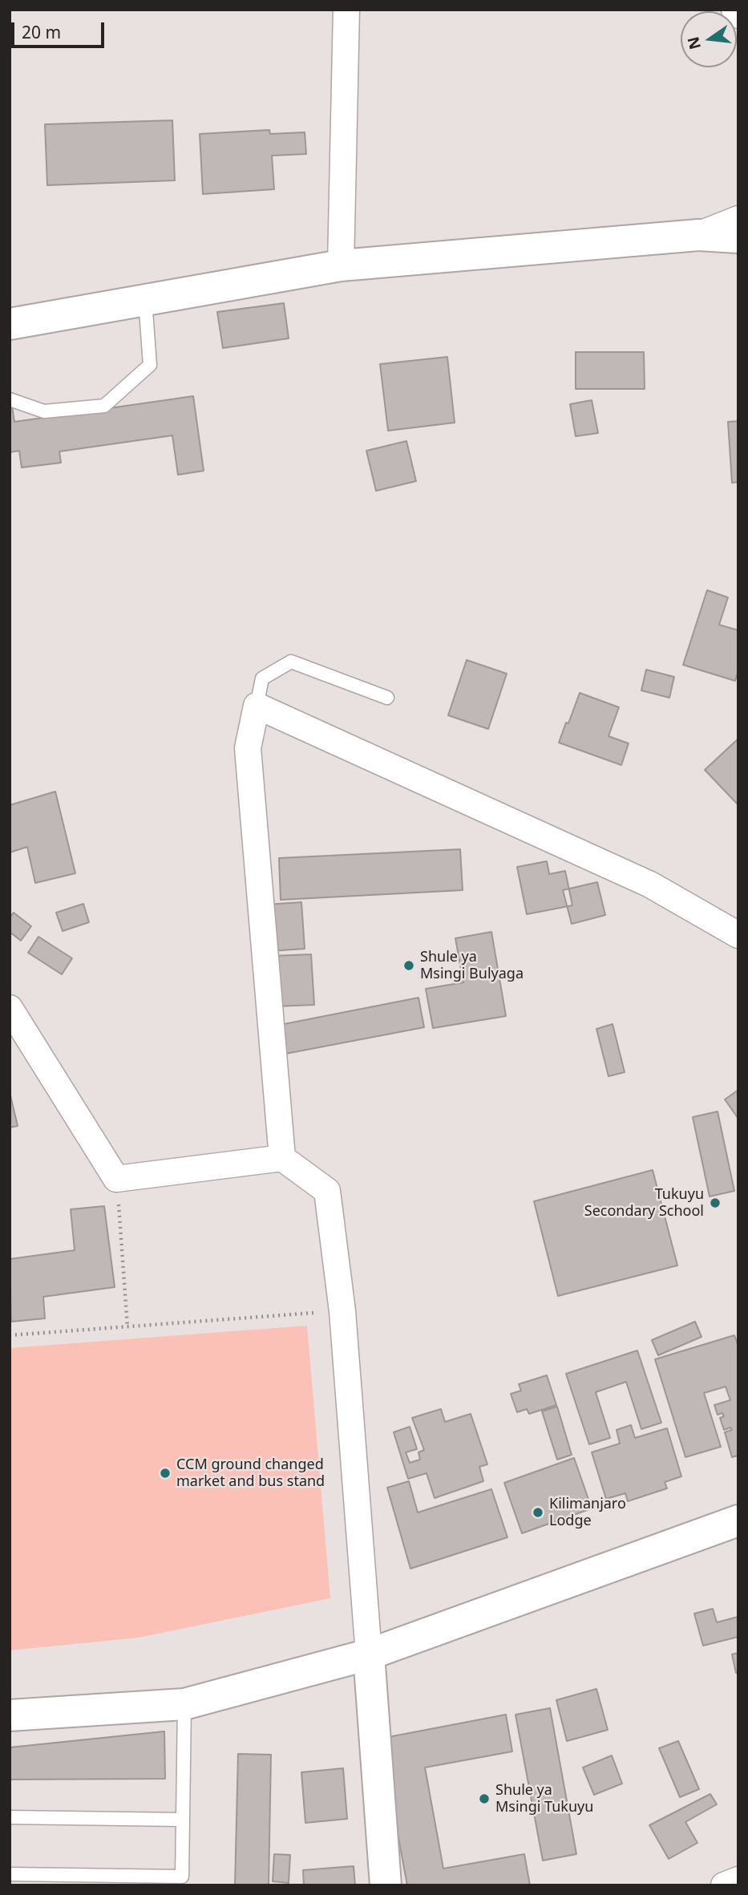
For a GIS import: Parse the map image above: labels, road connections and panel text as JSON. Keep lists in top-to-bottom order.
{
  "places": [
    "Shule ya Msingi Bulyaga",
    "Tukuyu Secondary School",
    "CCM ground changed market and bus stand",
    "Kilimanjaro Lodge",
    "Shule ya Msingi Tukuyu"
  ],
  "scale_bar": "20 m",
  "north": "left"
}
